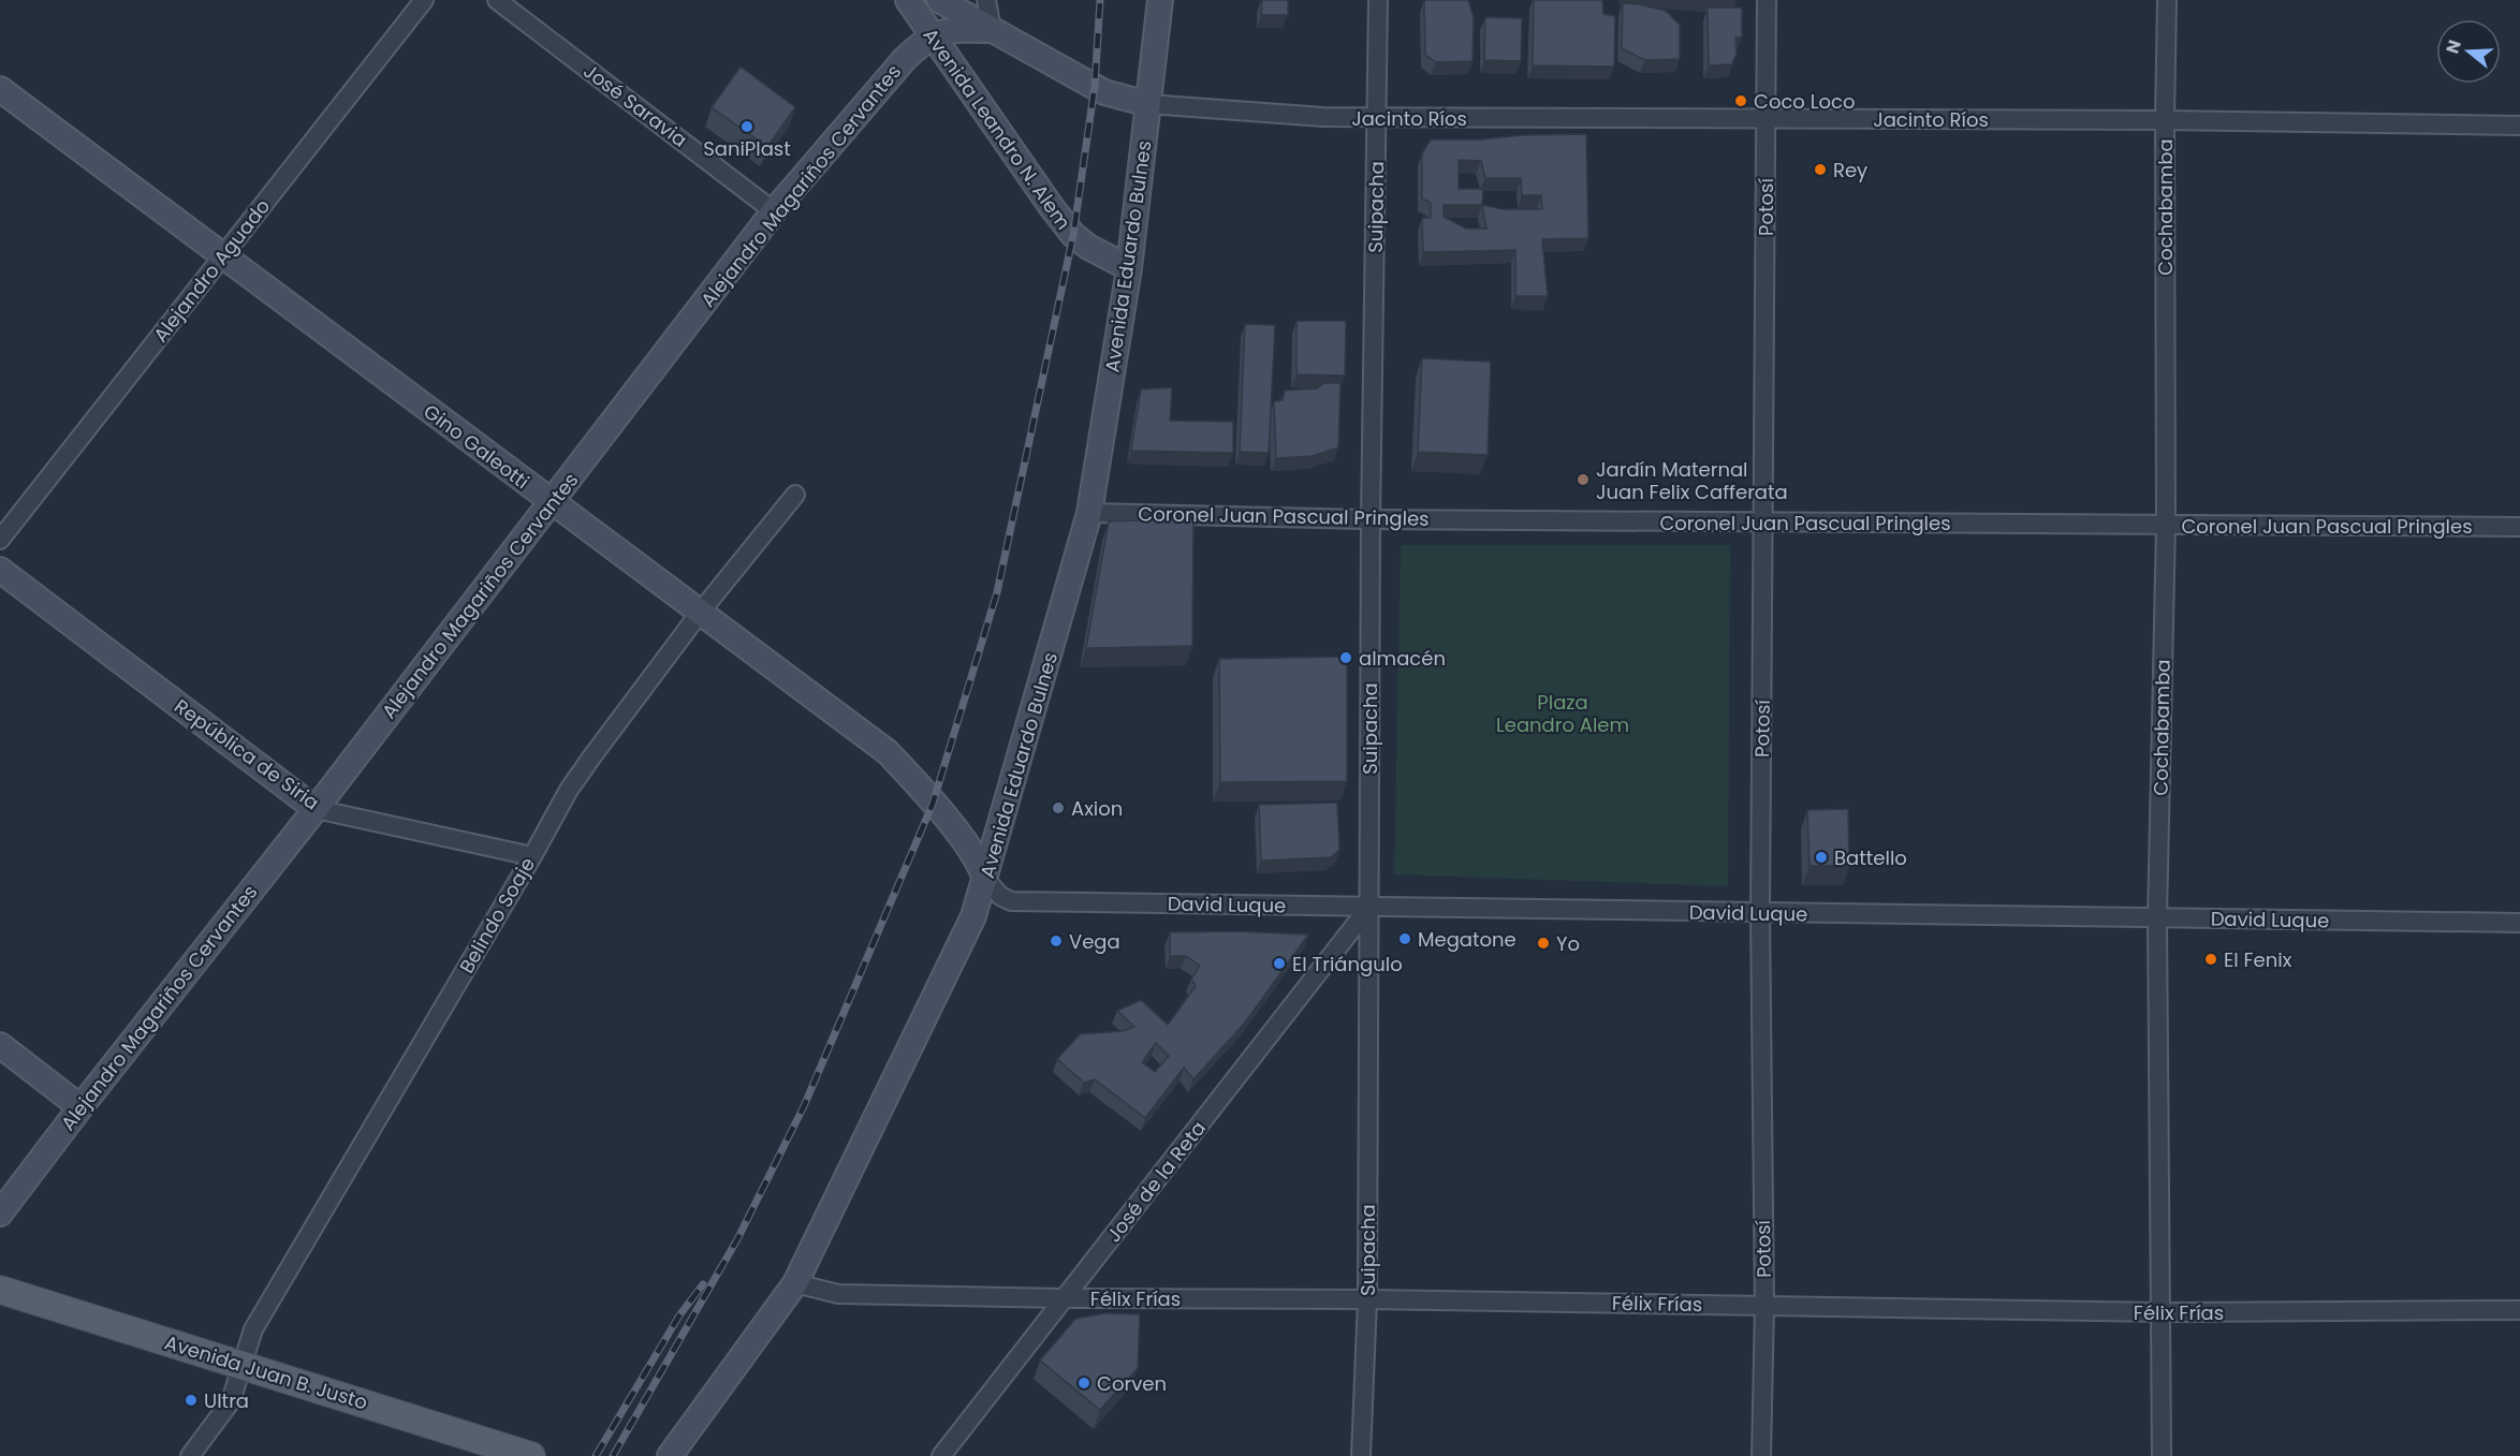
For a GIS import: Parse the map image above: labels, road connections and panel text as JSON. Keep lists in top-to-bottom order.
{
  "streets": {
    "main road": [
      "Avenida Leandro N. Alem",
      "Alejandro Magariños Cervantes",
      "Avenida Eduardo Bulnes",
      "Gino Galeotti",
      "República de Siria",
      "Avenida Juan B. Justo"
    ],
    "street": [
      "José Saravia",
      "Jacinto Ríos",
      "Suipacha",
      "Potosí",
      "Cochabamba",
      "Alejandro Aguado",
      "Coronel Juan Pascual Pringles",
      "David Luque",
      "Belindo Soaje",
      "José de la Reta",
      "Félix Frías"
    ]
  },
  "crossings": [
    ["José Saravia", "Alejandro Magariños Cervantes"],
    ["Jacinto Ríos", "Avenida Leandro N. Alem"],
    ["Jacinto Ríos", "Suipacha"],
    ["Jacinto Ríos", "Potosí"],
    ["Jacinto Ríos", "Cochabamba"],
    ["Jacinto Ríos", "Avenida Eduardo Bulnes"],
    ["Avenida Leandro N. Alem", "Alejandro Magariños Cervantes"],
    ["Avenida Leandro N. Alem", "Avenida Eduardo Bulnes"],
    ["Alejandro Magariños Cervantes", "Gino Galeotti"],
    ["Alejandro Magariños Cervantes", "República de Siria"],
    ["Suipacha", "Coronel Juan Pascual Pringles"],
    ["Suipacha", "David Luque"],
    ["Suipacha", "José de la Reta"],
    ["Suipacha", "Félix Frías"],
    ["Potosí", "Coronel Juan Pascual Pringles"],
    ["Potosí", "David Luque"],
    ["Potosí", "Félix Frías"],
    ["Cochabamba", "Coronel Juan Pascual Pringles"],
    ["Cochabamba", "David Luque"],
    ["Cochabamba", "Félix Frías"],
    ["Avenida Eduardo Bulnes", "Gino Galeotti"],
    ["Avenida Eduardo Bulnes", "Coronel Juan Pascual Pringles"],
    ["Avenida Eduardo Bulnes", "David Luque"],
    ["Avenida Eduardo Bulnes", "Félix Frías"],
    ["Alejandro Aguado", "Gino Galeotti"],
    ["Gino Galeotti", "David Luque"],
    ["Gino Galeotti", "Belindo Soaje"],
    ["República de Siria", "Belindo Soaje"],
    ["David Luque", "José de la Reta"],
    ["Belindo Soaje", "Avenida Juan B. Justo"],
    ["José de la Reta", "Félix Frías"]
  ],
  "parks": ["Plaza Leandro Alem"],
  "places": [
    "Coco Loco",
    "SaniPlast",
    "Rey",
    "Jardín Maternal Juan Felix Cafferata",
    "almacén",
    "Axion",
    "Battello",
    "Megatone",
    "Vega",
    "Yo",
    "El Fenix",
    "El Triángulo",
    "Corven",
    "Ultra"
  ],
  "north": "left"
}
